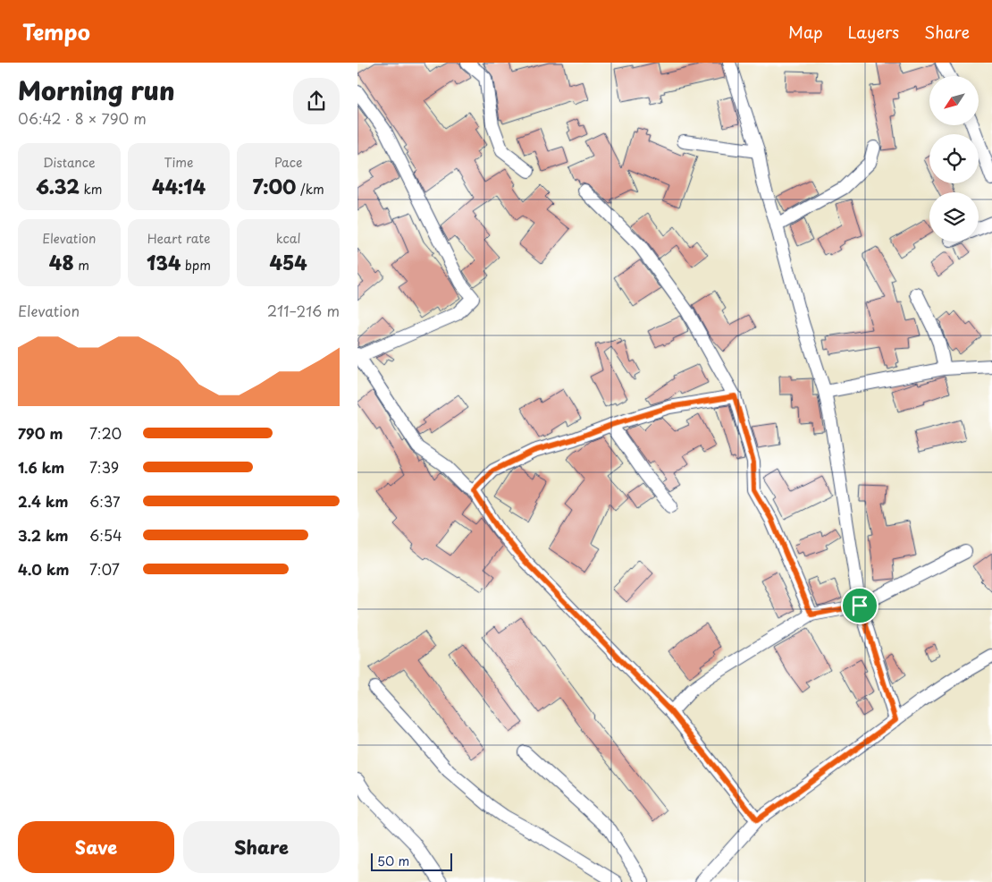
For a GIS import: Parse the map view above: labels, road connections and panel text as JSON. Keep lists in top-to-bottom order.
{
  "scale_bar": "50 m",
  "north": "bottom left",
  "page": {
    "header": "Tempo",
    "nav": ["Map", "Layers", "Share"],
    "heading": ["Morning run", "06:42 · 8 × 790 m"],
    "stats": [
      ["Distance", "6.32 km"],
      ["Time", "44:14"],
      ["Pace", "7:00 /km"],
      ["Elevation", "48 m"],
      ["Heart rate", "134 bpm"],
      ["kcal", "454"]
    ],
    "chart": ["Elevation", "211–216 m"],
    "list": [
      {
        "name": "790 m",
        "note": "7:20"
      },
      {
        "name": "1.6 km",
        "note": "7:39"
      },
      {
        "name": "2.4 km",
        "note": "6:37"
      },
      {
        "name": "3.2 km",
        "note": "6:54"
      },
      {
        "name": "4.0 km",
        "note": "7:07"
      }
    ],
    "buttons": ["Save", "Share"],
    "scale": "50 m"
  }
}
